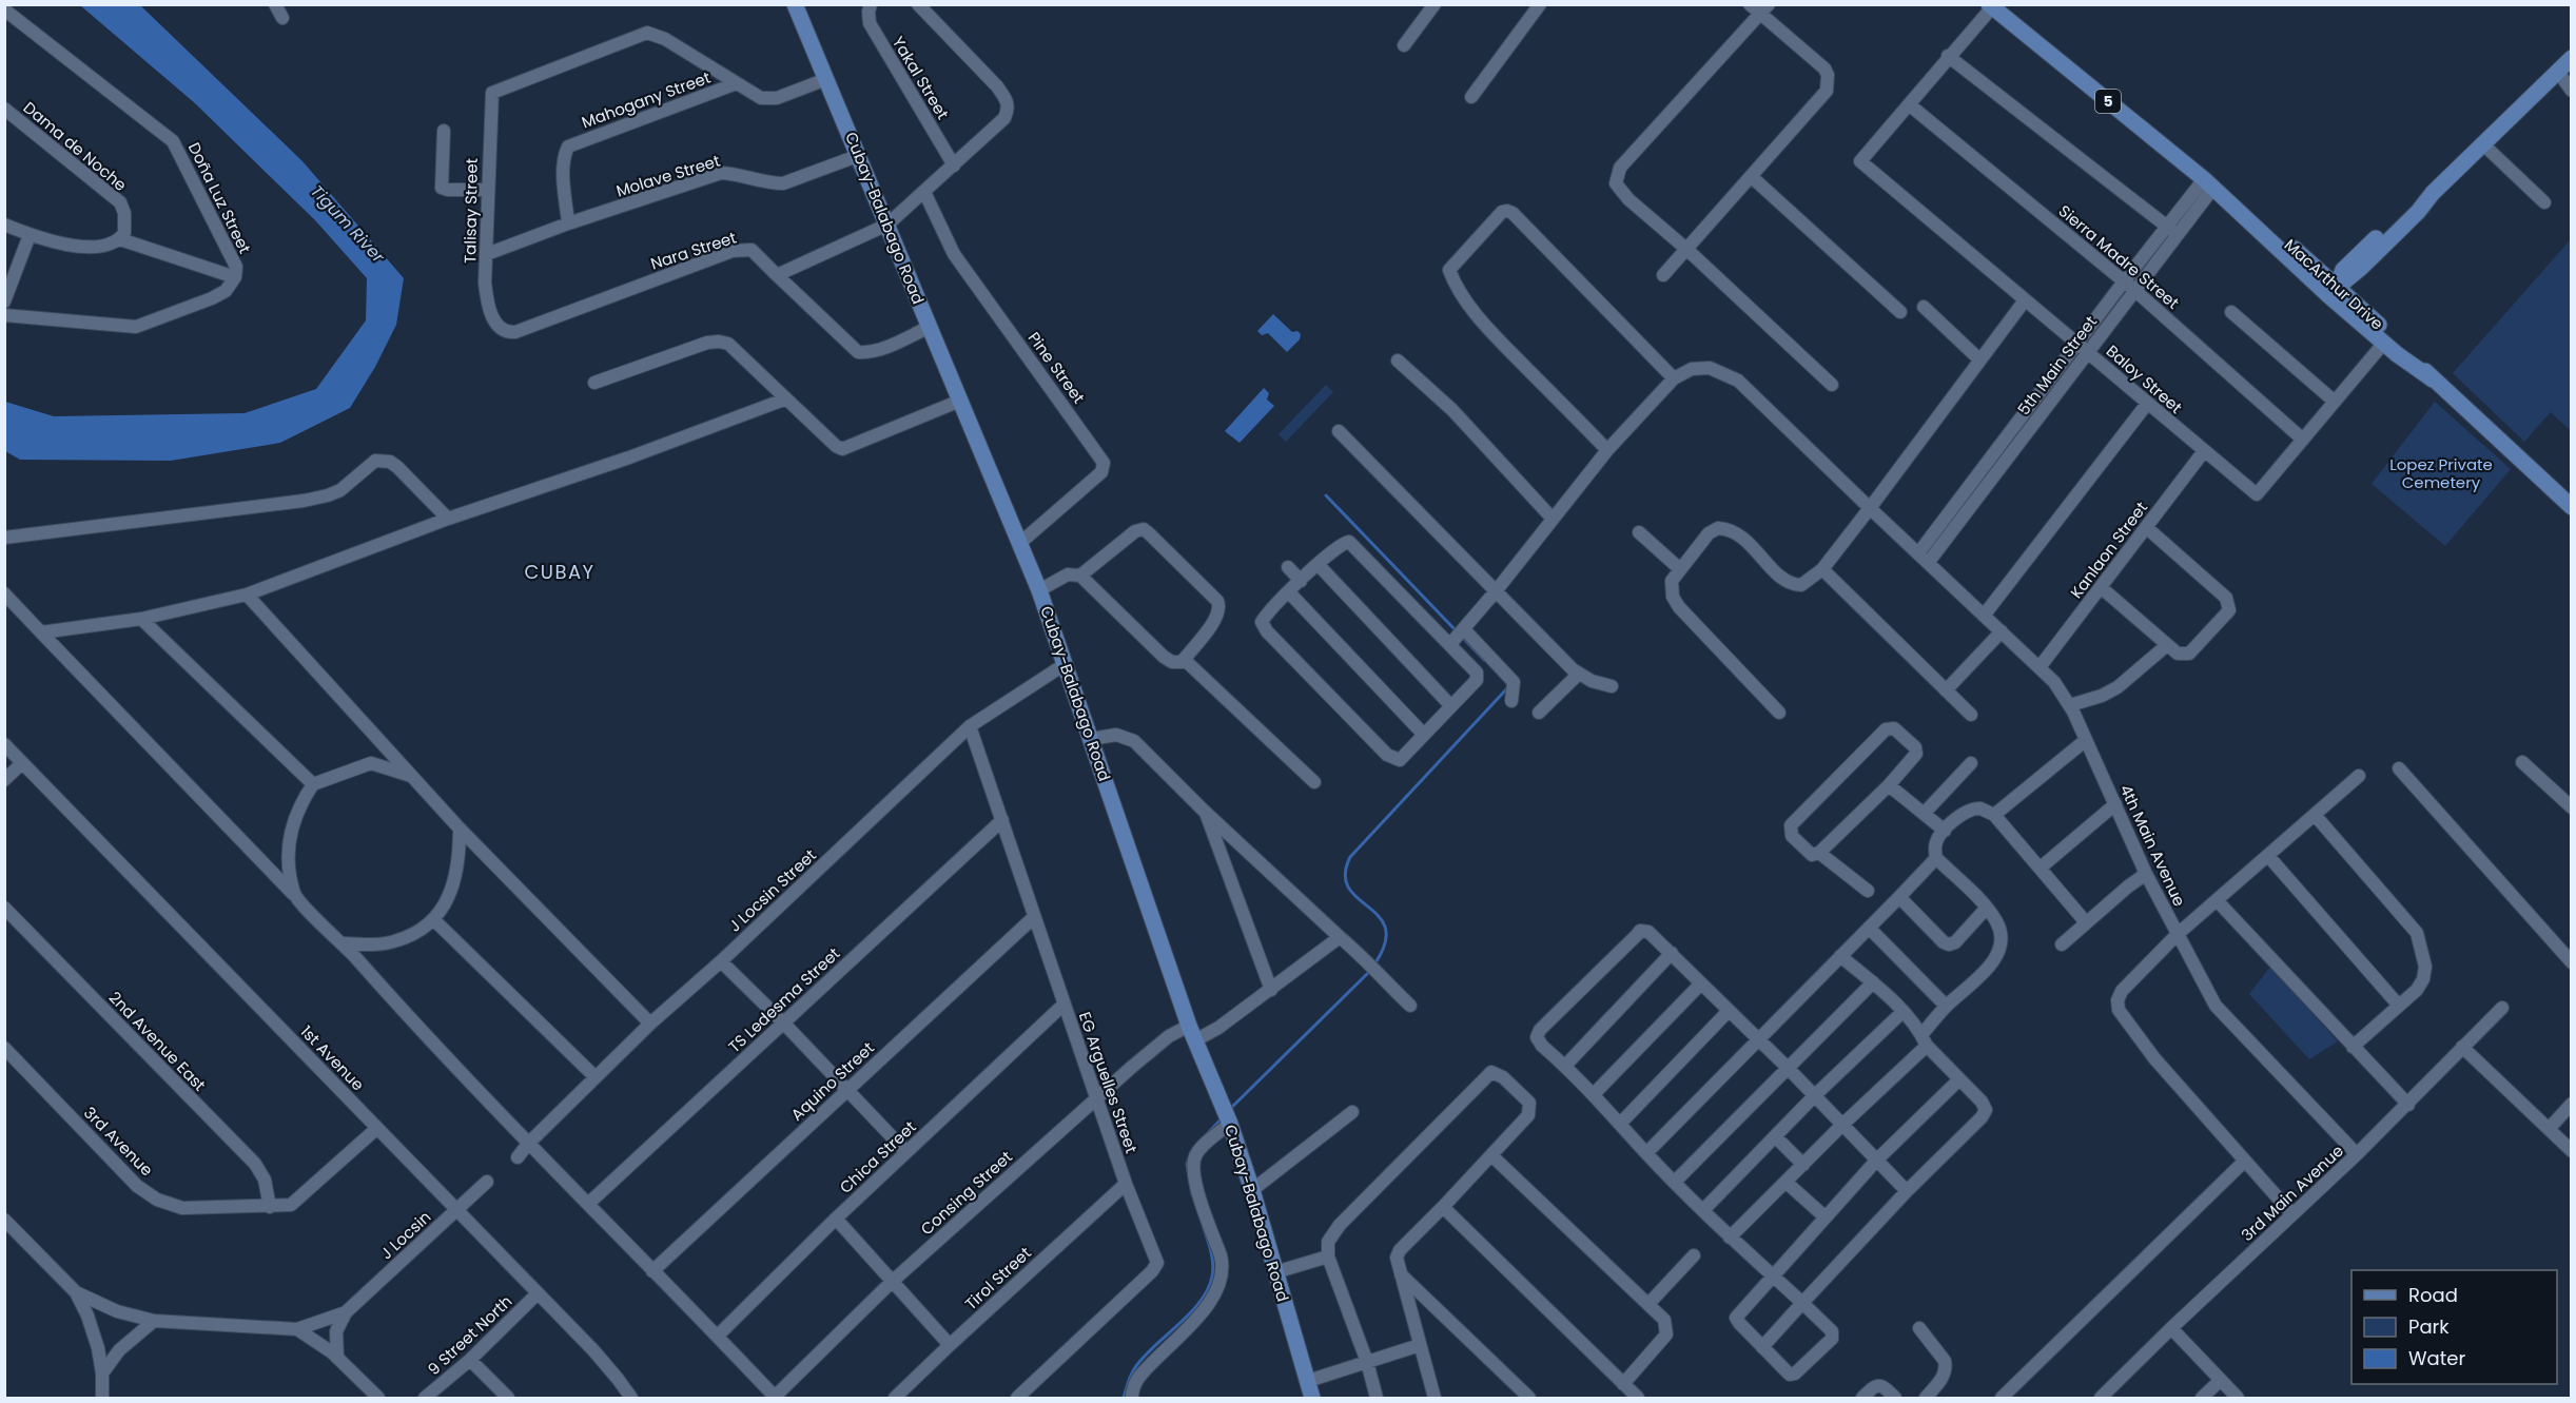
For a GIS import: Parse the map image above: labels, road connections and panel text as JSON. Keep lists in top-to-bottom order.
{
  "streets": {
    "main road": ["5", "Cubay-Balabago Road", "MacArthur Drive"],
    "street": [
      "Yakal Street",
      "Mahogany Street",
      "Dama de Noche",
      "Molave Street",
      "Doña Luz Street",
      "Talisay Street",
      "Nara Street",
      "Sierra Madre Street",
      "5th Main Street",
      "Pine Street",
      "Baloy Street",
      "Kanlaon Street",
      "4th Main Avenue",
      "J Locsin Street",
      "TS Ledesma Street",
      "2nd Avenue East",
      "1st Avenue",
      "Aquino Street",
      "EG Arguelles Street",
      "3rd Avenue",
      "Chica Street",
      "Consing Street",
      "3rd Main Avenue",
      "J Locsin",
      "Tirol Street",
      "9 Street North"
    ]
  },
  "crossings": [
    ["Mahogany Street", "Molave Street"],
    ["Mahogany Street", "Talisay Street"],
    ["Molave Street", "Talisay Street"],
    ["Molave Street", "Cubay-Balabago Road"],
    ["Talisay Street", "Nara Street"],
    ["Cubay-Balabago Road", "Nara Street"],
    ["Cubay-Balabago Road", "Pine Street"],
    ["Cubay-Balabago Road", "J Locsin Street"],
    ["Cubay-Balabago Road", "Consing Street"],
    ["Sierra Madre Street", "5th Main Street"],
    ["Sierra Madre Street", "Baloy Street"],
    ["MacArthur Drive", "5th Main Street"],
    ["MacArthur Drive", "Baloy Street"],
    ["5th Main Street", "Baloy Street"],
    ["5th Main Street", "4th Main Avenue"],
    ["Baloy Street", "Kanlaon Street"],
    ["Kanlaon Street", "4th Main Avenue"],
    ["4th Main Avenue", "3rd Main Avenue"],
    ["J Locsin Street", "EG Arguelles Street"],
    ["TS Ledesma Street", "EG Arguelles Street"],
    ["2nd Avenue East", "3rd Avenue"],
    ["1st Avenue", "3rd Avenue"],
    ["1st Avenue", "J Locsin"],
    ["1st Avenue", "9 Street North"],
    ["Aquino Street", "EG Arguelles Street"],
    ["EG Arguelles Street", "Chica Street"],
    ["EG Arguelles Street", "Consing Street"],
    ["EG Arguelles Street", "Tirol Street"]
  ],
  "districts": ["CUBAY"],
  "water": ["Tigum River"],
  "parks": ["Lopez Private Cemetery"],
  "legend": ["Road", "Park", "Water"]
}
